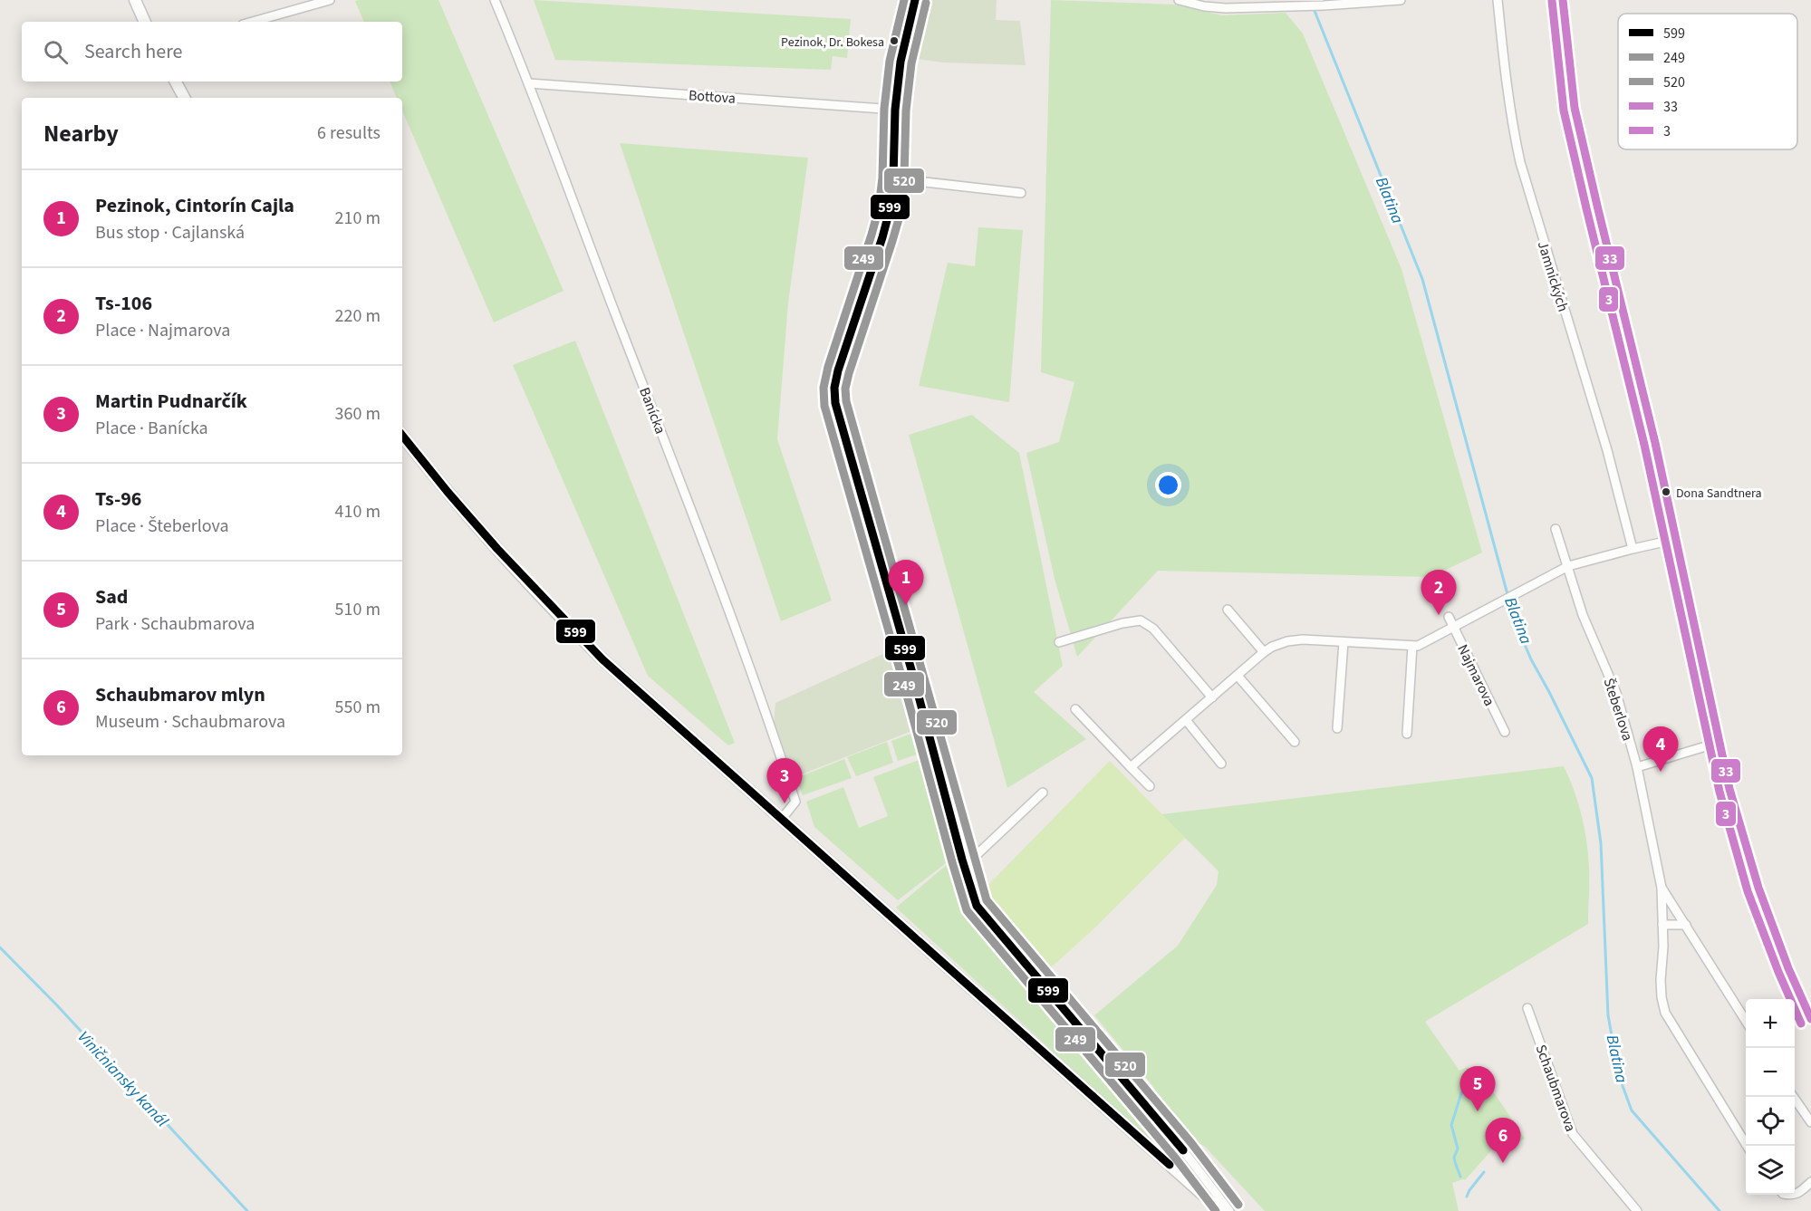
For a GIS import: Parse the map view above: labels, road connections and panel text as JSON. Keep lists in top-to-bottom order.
{
  "streets": {
    "street": [
      "Bottova",
      "Jamnických",
      "Banícka",
      "Najmarova",
      "Šteberlova",
      "Schaubmarova"
    ]
  },
  "crossings": [
    ["Bottova", "Banícka"]
  ],
  "water": ["Blatina", "Viničniansky kanál"],
  "places": ["Pezinok, Dr. Bokesa", "Dona Sandtnera"],
  "lines": [
    "transit line 599",
    "transit line 249",
    "transit line 33",
    "transit line 3",
    "transit line 520"
  ],
  "legend": [
    "599",
    "249",
    "520",
    "33",
    "3"
  ],
  "page": {
    "search": "Search here",
    "heading": ["Nearby", "6 results"],
    "list": [
      {
        "mark": "1",
        "name": "Pezinok, Cintorín Cajla",
        "note": "Bus stop · Cajlanská",
        "value": "210 m"
      },
      {
        "mark": "2",
        "name": "Ts-106",
        "note": "Place · Najmarova",
        "value": "220 m"
      },
      {
        "mark": "3",
        "name": "Martin Pudnarčík",
        "note": "Place · Banícka",
        "value": "360 m"
      },
      {
        "mark": "4",
        "name": "Ts-96",
        "note": "Place · Šteberlova",
        "value": "410 m"
      },
      {
        "mark": "5",
        "name": "Sad",
        "note": "Park · Schaubmarova",
        "value": "510 m"
      },
      {
        "mark": "6",
        "name": "Schaubmarov mlyn",
        "note": "Museum · Schaubmarova",
        "value": "550 m"
      }
    ],
    "pins": [
      "1",
      "2",
      "4",
      "3",
      "5",
      "6"
    ],
    "map_buttons": ["+", "−"]
  }
}
